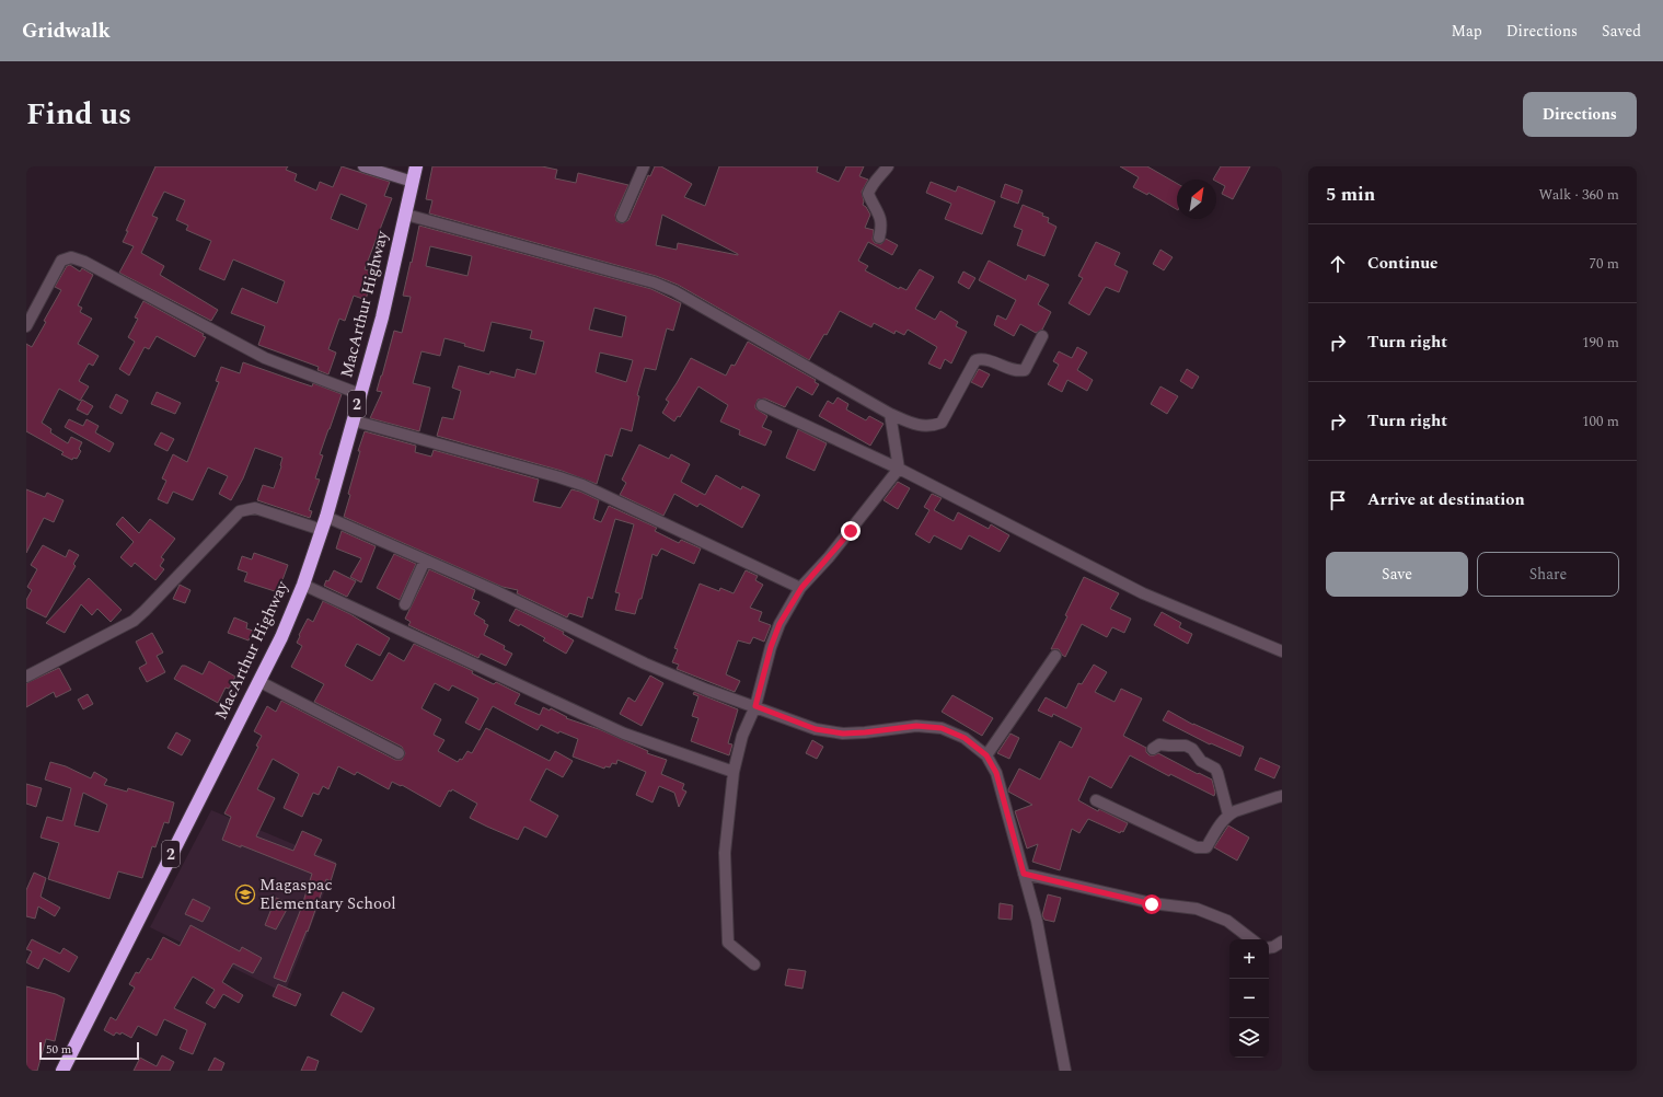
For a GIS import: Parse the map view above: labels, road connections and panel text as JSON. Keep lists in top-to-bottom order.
{
  "streets": {
    "highway": ["MacArthur Highway", "2"]
  },
  "places": {
    "school or university": ["Magaspac Elementary School"]
  },
  "scale_bar": "50 m",
  "north": "top right",
  "page": {
    "header": "Gridwalk",
    "nav": ["Map", "Directions", "Saved"],
    "title": "Find us",
    "buttons": [
      "Directions",
      ["Save", "Share"]
    ],
    "heading": ["5 min", "Walk · 360 m"],
    "list": [
      ["Continue", "70 m"],
      ["Turn right", "190 m"],
      ["Turn right", "100 m"],
      "Arrive at destination"
    ],
    "map_buttons": ["+", "−"],
    "scale": "50 m"
  }
}
